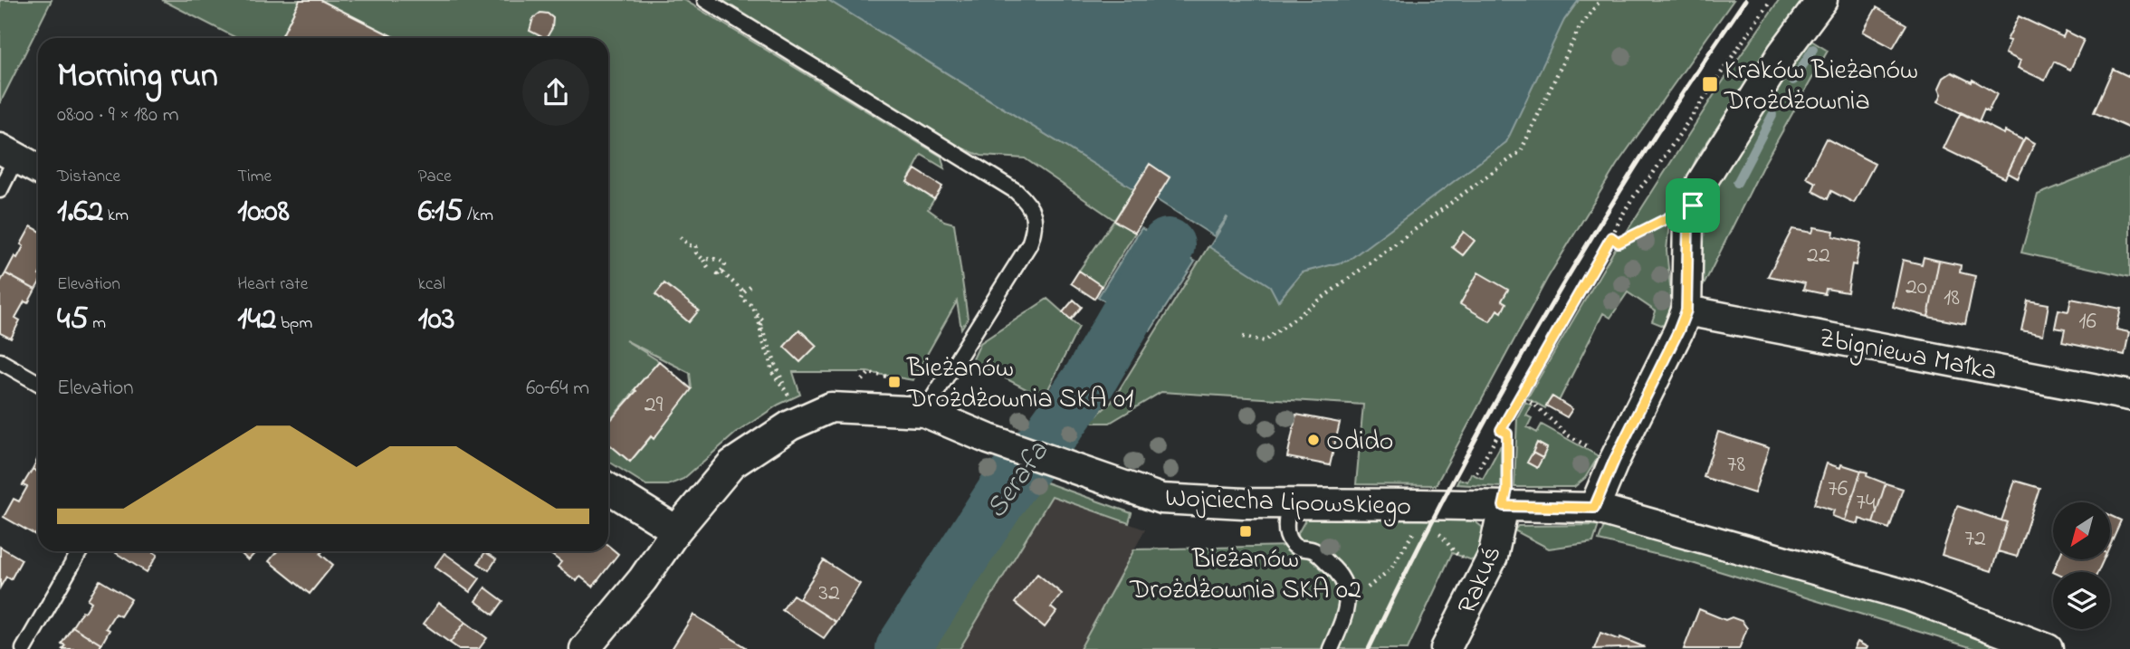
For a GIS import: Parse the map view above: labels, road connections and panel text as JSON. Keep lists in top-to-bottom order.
{
  "streets": {
    "street": ["Zbigniewa Małka", "Wojciecha Lipowskiego", "Rakuś"]
  },
  "crossings": [
    ["Wojciecha Lipowskiego", "Rakuś"]
  ],
  "water": ["Serafa"],
  "places": {
    "transit": ["Kraków Bieżanów Drożdżownia", "Bieżanów Drożdżownia SKA 01", "Bieżanów Drożdżownia SKA 02"],
    "other": ["Odido"]
  },
  "house_numbers": [
    "22",
    "20",
    "18",
    "16",
    "29",
    "78",
    "76",
    "74",
    "72",
    "32"
  ],
  "north": "bottom left",
  "page": {
    "heading": ["Morning run", "08:00 · 9 × 180 m"],
    "stats": [
      ["Distance", "1.62 km"],
      ["Time", "10:08"],
      ["Pace", "6:15 /km"],
      ["Elevation", "45 m"],
      ["Heart rate", "142 bpm"],
      ["kcal", "103"]
    ],
    "chart": ["Elevation", "60–64 m"]
  }
}
